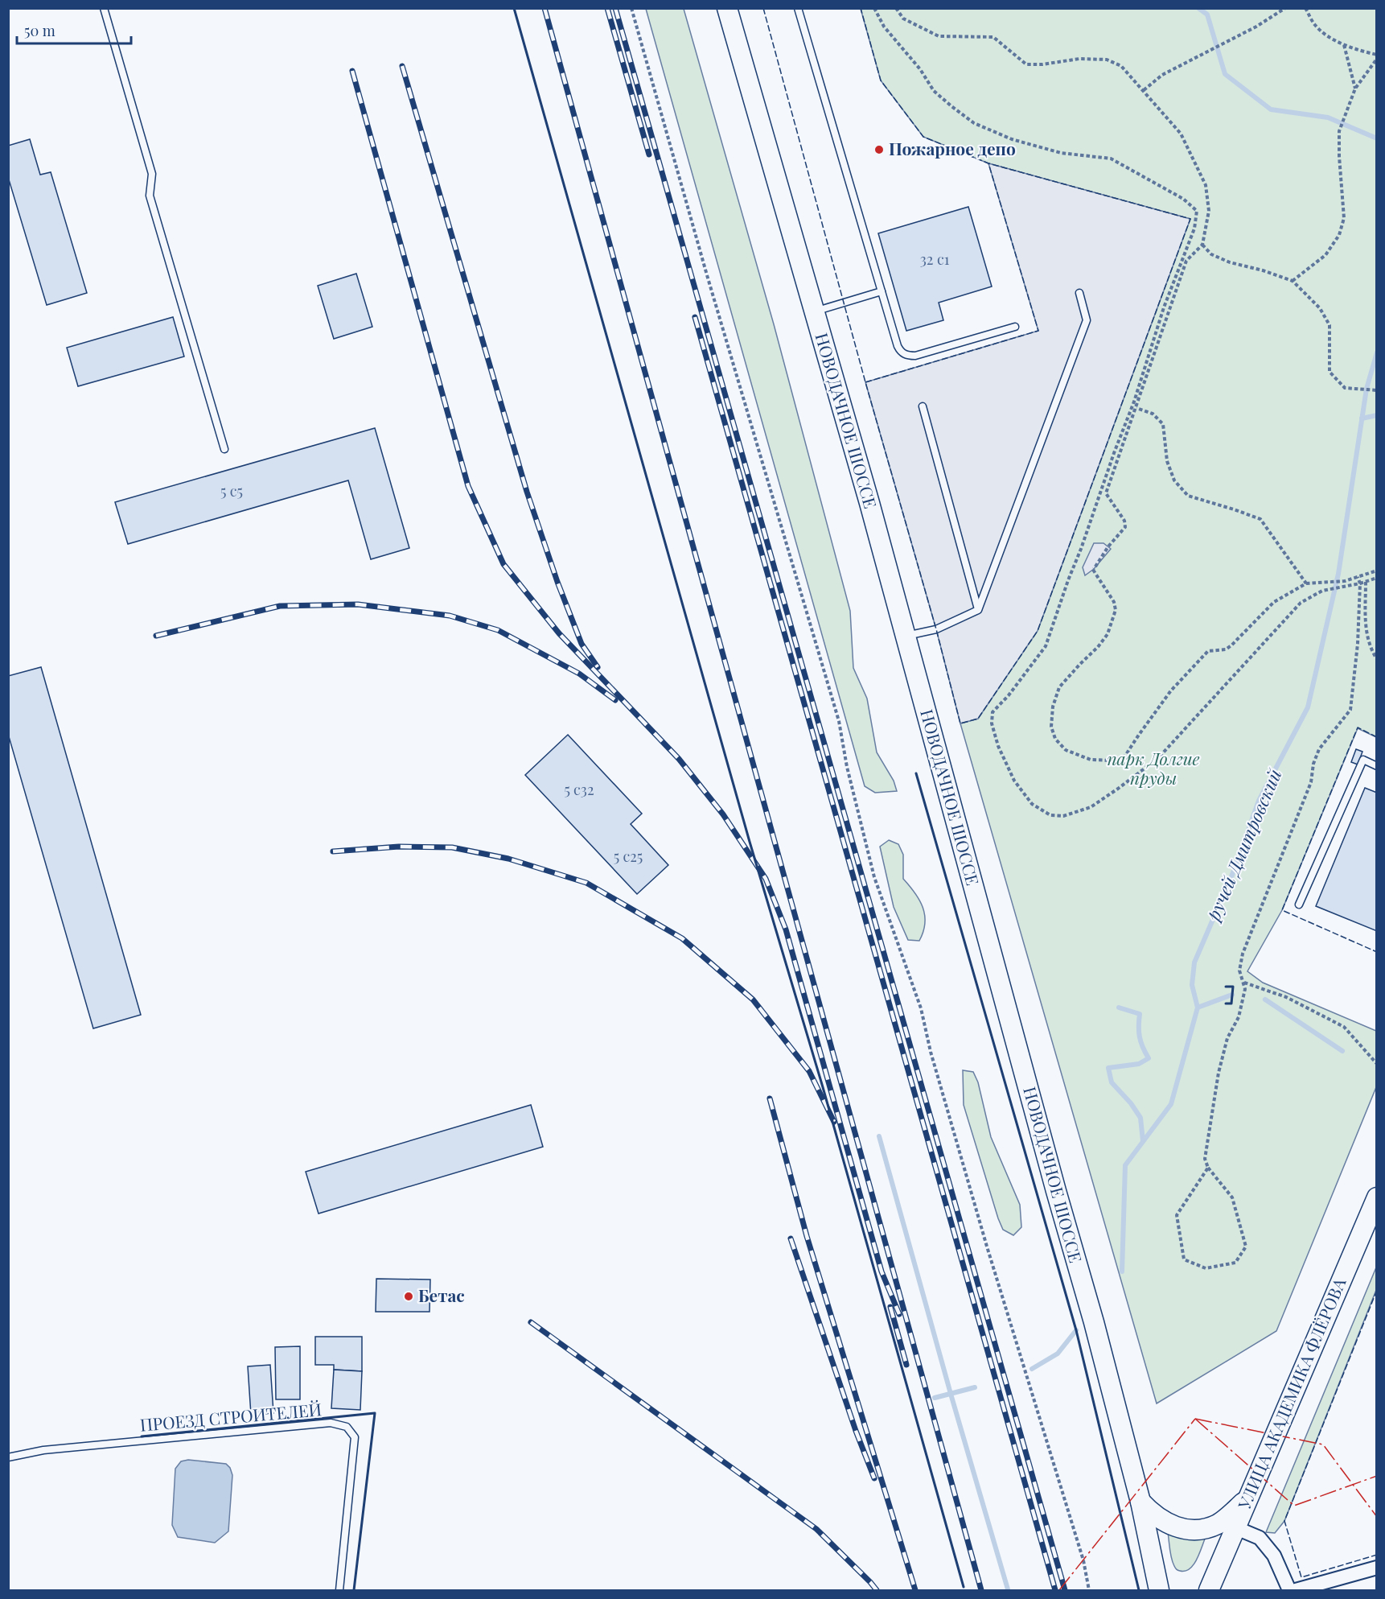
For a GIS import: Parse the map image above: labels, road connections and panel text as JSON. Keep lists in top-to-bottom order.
{
  "streets": {
    "street": ["НОВОДАЧНОЕ ШОССЕ", "УЛИЦА АКАДЕМИКА ФЛЁРОВА"],
    "lane": ["ПРОЕЗД СТРОИТЕЛЕЙ"]
  },
  "water": ["ручей Дмитровский"],
  "parks": ["парк Долгие пруды"],
  "places": ["Пожарное депо", "Бетас"],
  "house_numbers": [
    "32 с1",
    "5 с5",
    "5 с32",
    "5 с25"
  ],
  "scale_bar": "50 m"
}
